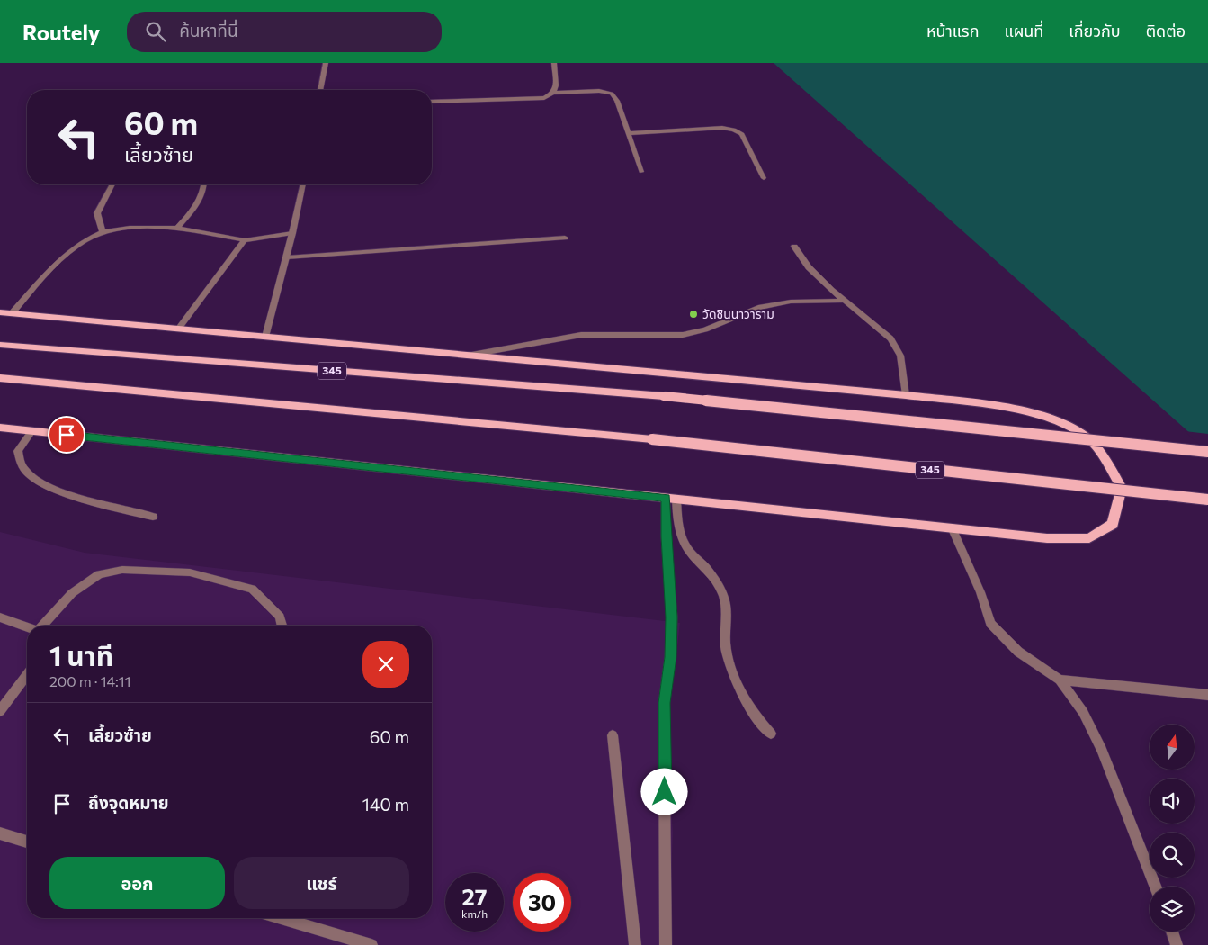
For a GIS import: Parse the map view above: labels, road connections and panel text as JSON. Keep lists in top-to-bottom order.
{
  "streets": {
    "main road": ["345"]
  },
  "places": ["วัดชินนาวาราม"],
  "north": "top",
  "page": {
    "header": "Routely",
    "search": "ค้นหาที่นี่",
    "nav": [
      "หน้าแรก",
      "แผนที่",
      "เกี่ยวกับ",
      "ติดต่อ"
    ],
    "turn": ["60 m", "เลี้ยวซ้าย"],
    "heading": ["1 นาที", "200 m · 14:11"],
    "list": [
      {
        "name": "เลี้ยวซ้าย",
        "value": "60 m"
      },
      {
        "name": "ถึงจุดหมาย",
        "value": "140 m"
      }
    ],
    "buttons": ["ออก", "แชร์"],
    "speed": "27 km/h",
    "limit": "30"
  }
}
